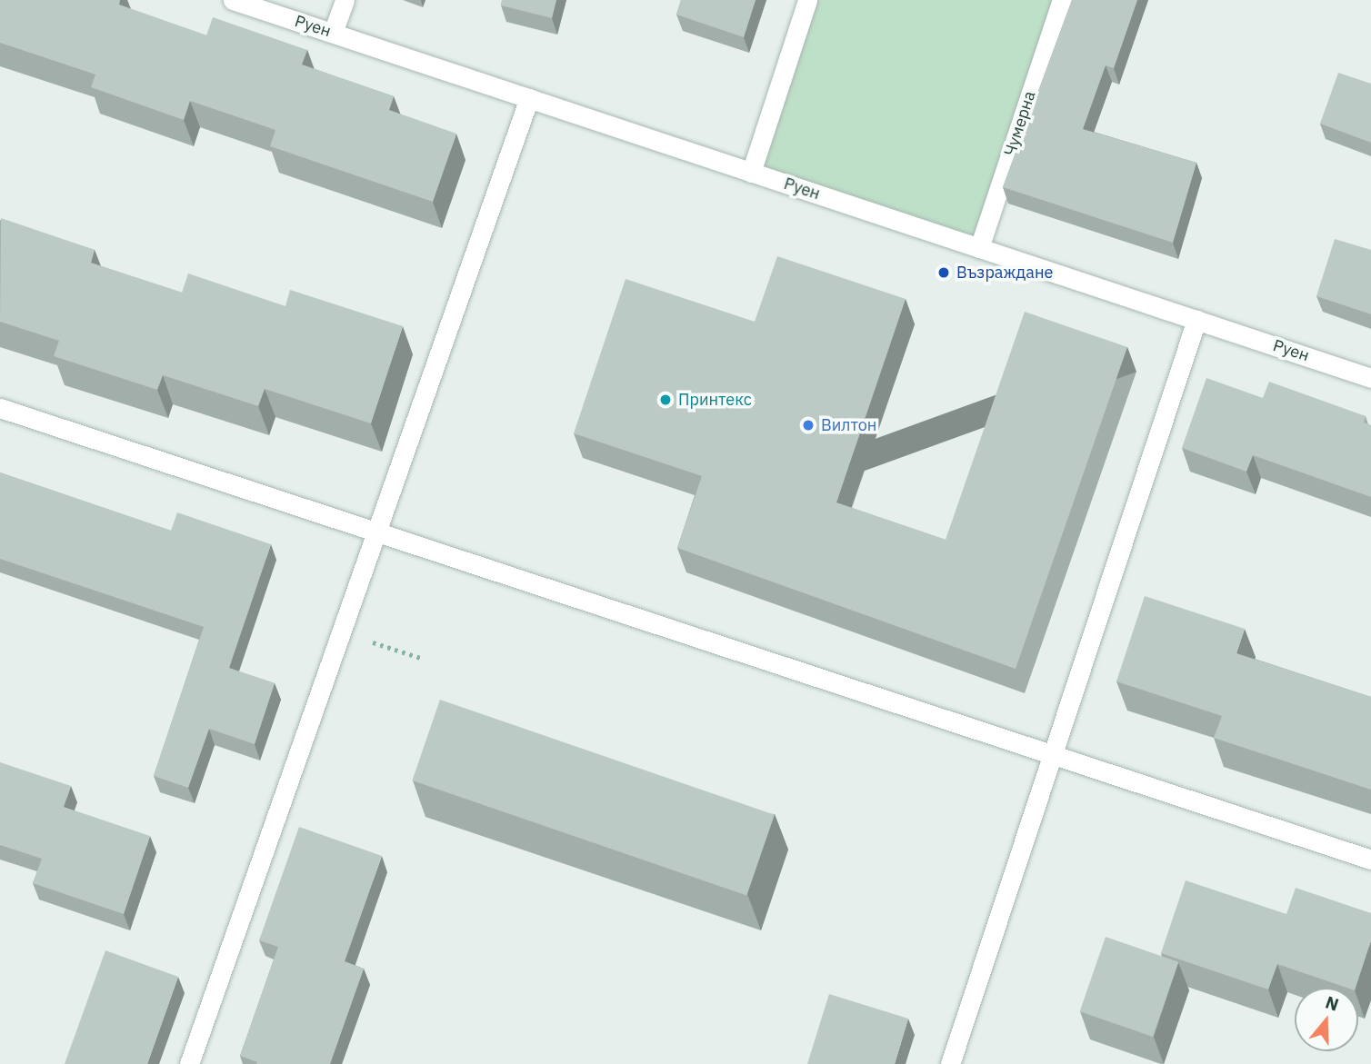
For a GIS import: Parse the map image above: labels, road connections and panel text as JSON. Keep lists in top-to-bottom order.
{
  "streets": {
    "street": ["Руен", "Чумерна"]
  },
  "crossings": [
    ["Руен", "Чумерна"]
  ],
  "places": ["Възраждане", "Принтекс", "Вилтон"],
  "north": "top"
}
